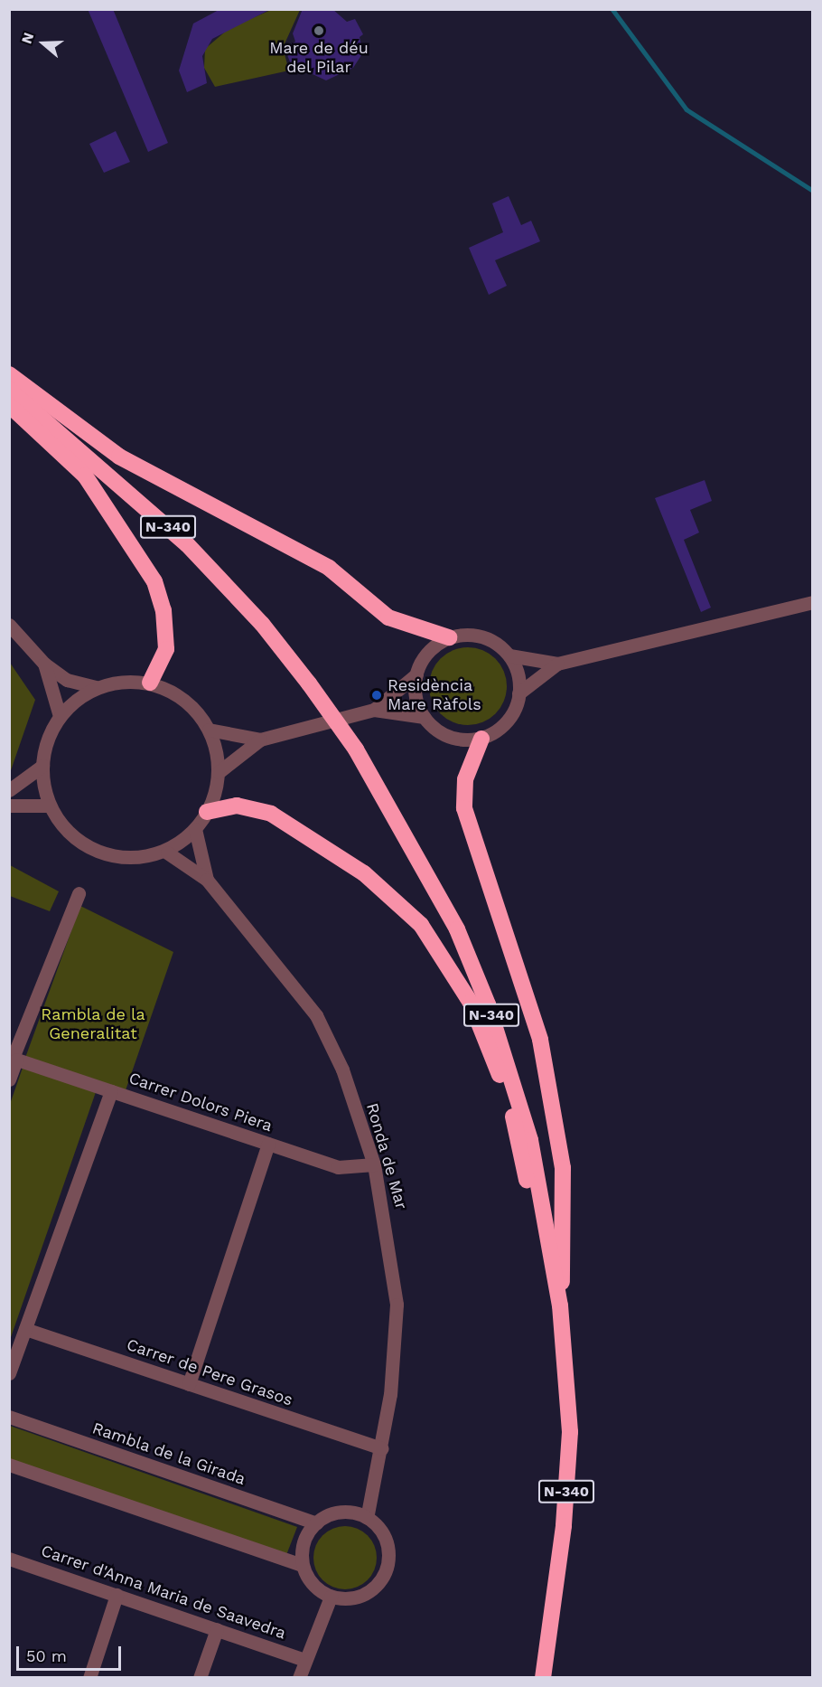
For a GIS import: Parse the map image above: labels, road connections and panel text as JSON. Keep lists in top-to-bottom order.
{
  "streets": {
    "highway": ["N-340"],
    "street": [
      "Carrer Dolors Piera",
      "Ronda de Mar",
      "Carrer de Pere Grasos",
      "Rambla de la Girada",
      "Carrer d'Anna Maria de Saavedra"
    ]
  },
  "crossings": [
    ["Carrer Dolors Piera", "Ronda de Mar"],
    ["Ronda de Mar", "Carrer de Pere Grasos"],
    ["Ronda de Mar", "Rambla de la Girada"]
  ],
  "parks": ["Rambla de la Generalitat"],
  "places": ["Mare de déu del Pilar", "Residència Mare Ràfols"],
  "scale_bar": "50 m",
  "north": "left"
}
